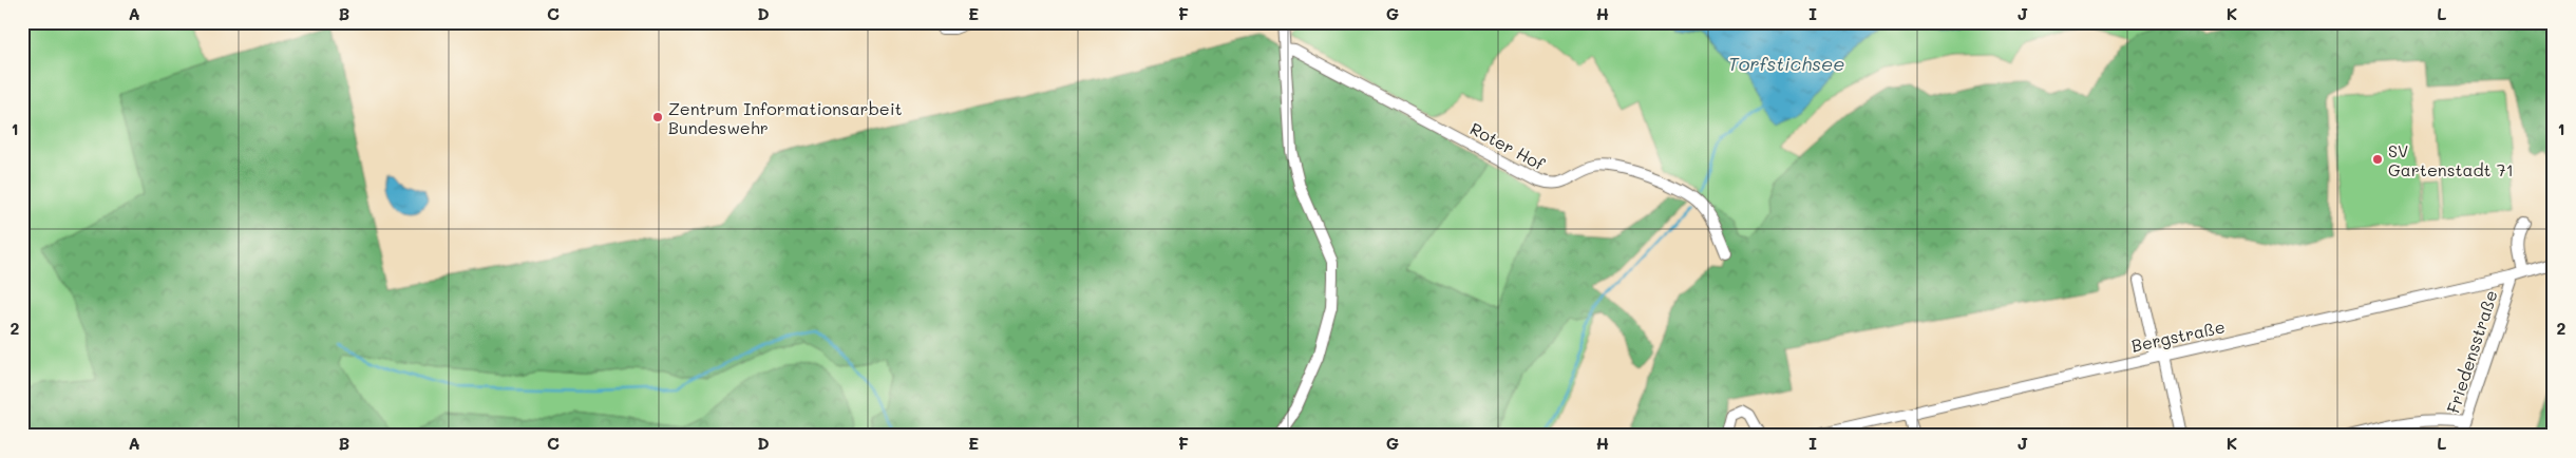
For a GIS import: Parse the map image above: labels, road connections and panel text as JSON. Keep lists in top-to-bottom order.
{
  "streets": {
    "street": ["Roter Hof", "Bergstraße", "Friedensstraße"]
  },
  "crossings": [
    ["Bergstraße", "Friedensstraße"]
  ],
  "water": ["Torfstichsee"],
  "places": ["Zentrum Informationsarbeit Bundeswehr", "SV Gartenstadt 71"],
  "grid": {
    "columns": [
      "A",
      "B",
      "C",
      "D",
      "E",
      "F",
      "G",
      "H",
      "I",
      "J",
      "K",
      "L"
    ],
    "rows": ["1", "2"]
  }
}
